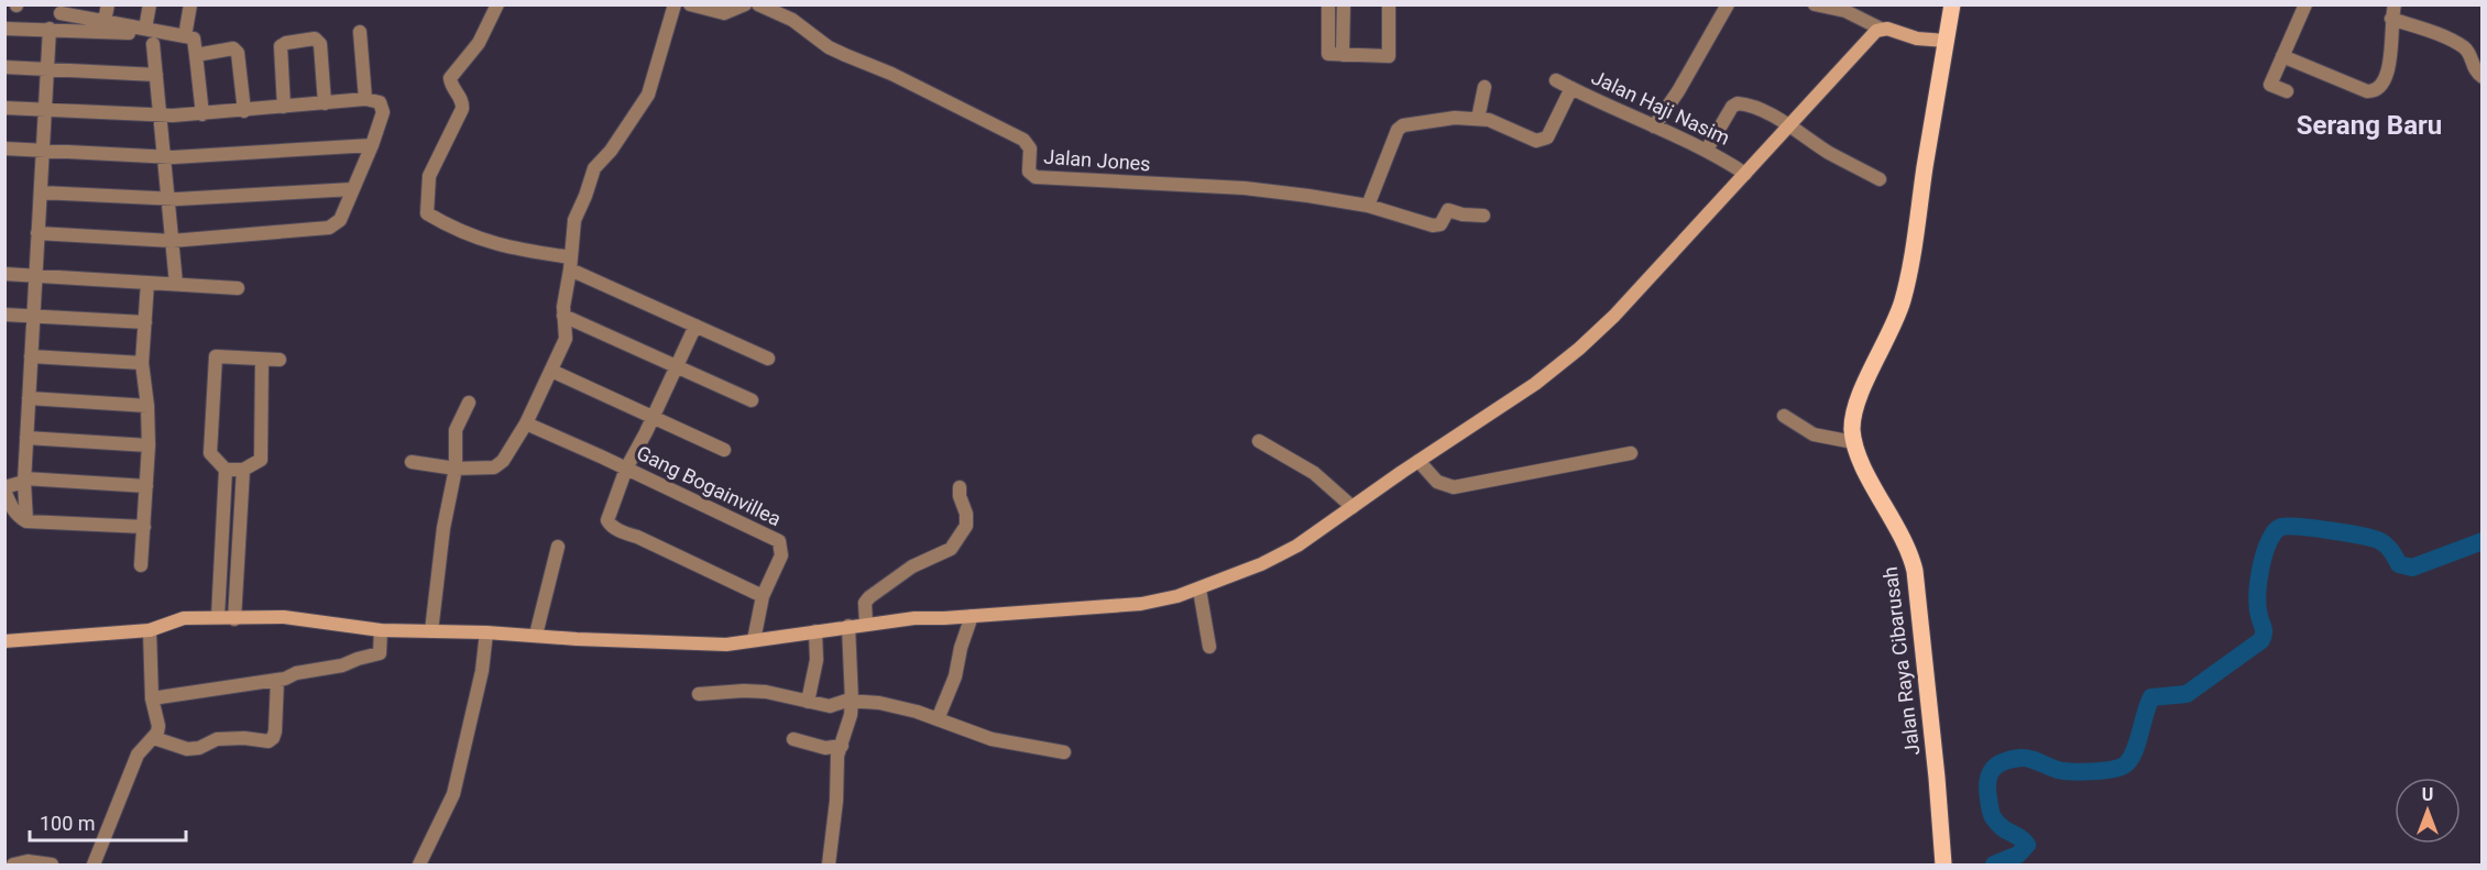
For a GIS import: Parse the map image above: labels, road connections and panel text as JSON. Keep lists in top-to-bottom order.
{
  "streets": {
    "main road": ["Jalan Raya Cibarusah"],
    "street": ["Jalan Haji Nasim", "Jalan Jones", "Gang Bogainvillea"]
  },
  "crossings": [
    ["Jalan Haji Nasim", "Jalan Jones"]
  ],
  "districts": ["Serang Baru"],
  "scale_bar": "100 m",
  "north": "top"
}
